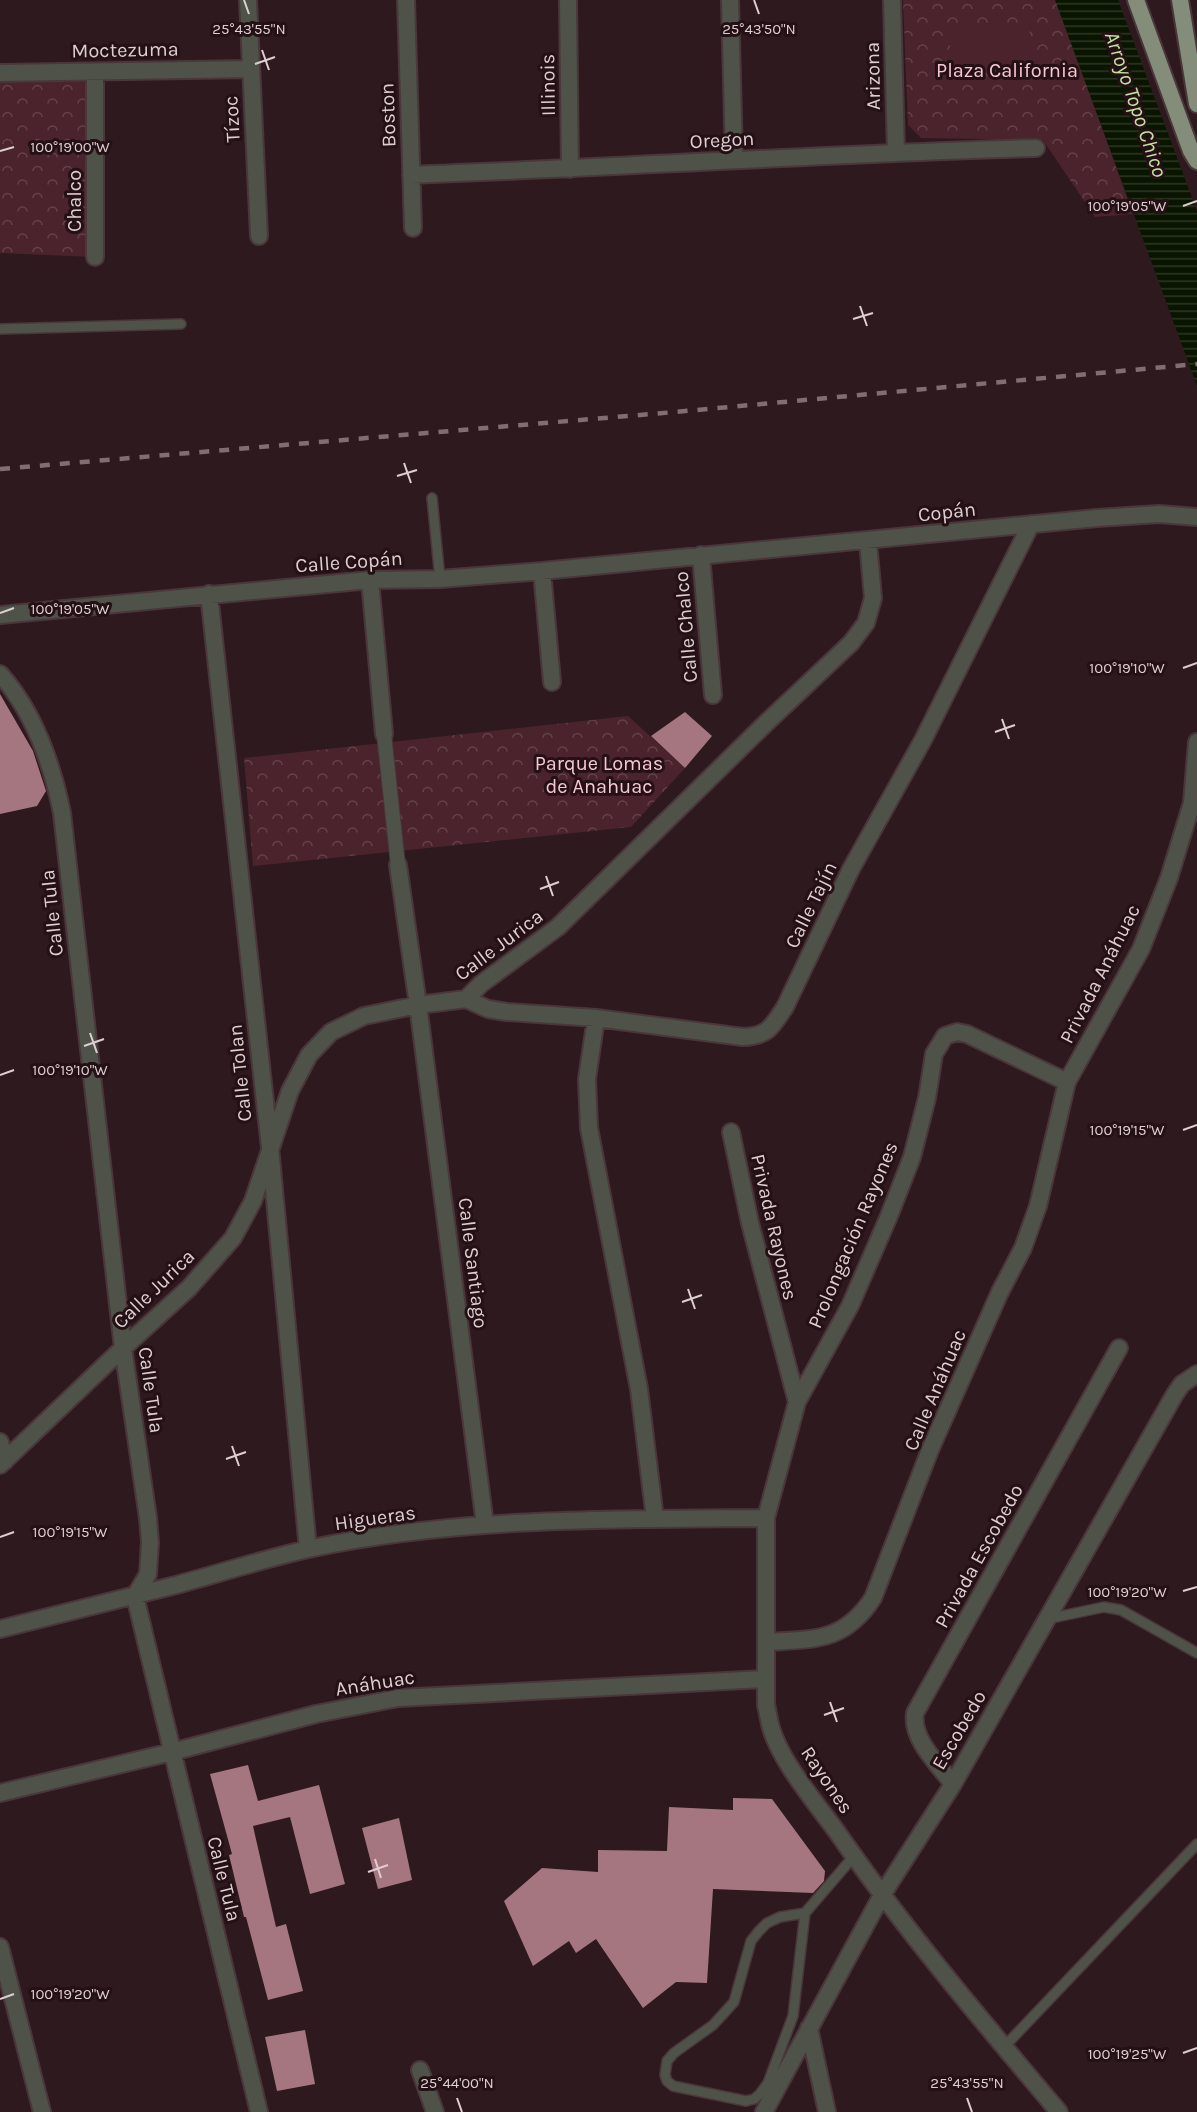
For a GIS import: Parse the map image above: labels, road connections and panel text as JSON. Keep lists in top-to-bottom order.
{
  "streets": {
    "street": [
      "Moctezuma",
      "Arizona",
      "Illinois",
      "Boston",
      "Tízoc",
      "Oregon",
      "Chalco",
      "Copán",
      "Calle Copán",
      "Calle Chalco",
      "Calle Tajín",
      "Calle Tula",
      "Calle Jurica",
      "Privada Anáhuac",
      "Calle Tolan",
      "Privada Rayones",
      "Prolongación Rayones",
      "Calle Santiago",
      "Calle Anáhuac",
      "Higueras",
      "Privada Escobedo",
      "Anáhuac",
      "Escobedo",
      "Rayones"
    ]
  },
  "crossings": [
    ["Moctezuma", "Tízoc"],
    ["Moctezuma", "Chalco"],
    ["Arizona", "Oregon"],
    ["Illinois", "Oregon"],
    ["Boston", "Oregon"],
    ["Copán", "Calle Copán"],
    ["Copán", "Calle Chalco"],
    ["Copán", "Calle Tajín"],
    ["Copán", "Calle Jurica"],
    ["Calle Copán", "Calle Chalco"],
    ["Calle Copán", "Calle Tolan"],
    ["Calle Tajín", "Calle Jurica"],
    ["Calle Tula", "Calle Jurica"],
    ["Calle Tula", "Higueras"],
    ["Calle Tula", "Anáhuac"],
    ["Calle Jurica", "Calle Tolan"],
    ["Calle Jurica", "Calle Santiago"],
    ["Privada Anáhuac", "Prolongación Rayones"],
    ["Privada Anáhuac", "Calle Anáhuac"],
    ["Calle Tolan", "Higueras"],
    ["Privada Rayones", "Prolongación Rayones"],
    ["Privada Rayones", "Rayones"],
    ["Prolongación Rayones", "Calle Anáhuac"],
    ["Prolongación Rayones", "Rayones"],
    ["Calle Santiago", "Higueras"],
    ["Calle Anáhuac", "Rayones"],
    ["Higueras", "Rayones"],
    ["Privada Escobedo", "Escobedo"],
    ["Anáhuac", "Rayones"],
    ["Escobedo", "Rayones"]
  ],
  "water": ["Arroyo Topo Chico"],
  "parks": ["Plaza California", "Parque Lomas de Anahuac"],
  "coordinates": [
    "25°43'55\"N",
    "25°43'50\"N",
    "100°19'00\"W",
    "100°19'05\"W",
    "100°19'10\"W",
    "100°19'15\"W",
    "100°19'20\"W",
    "100°19'25\"W",
    "25°44'00\"N"
  ]
}
